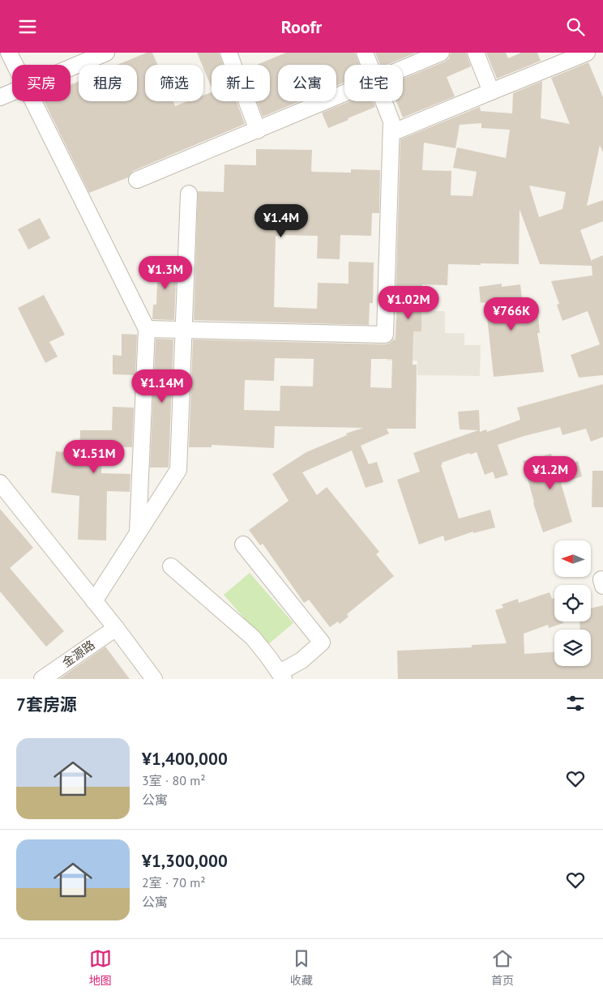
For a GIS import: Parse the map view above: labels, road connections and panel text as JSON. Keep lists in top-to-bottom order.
{
  "streets": {
    "street": ["金源路"]
  },
  "north": "left",
  "page": {
    "header": "Roofr",
    "chip": [
      "买房",
      "租房",
      "筛选",
      "新上",
      "公寓",
      "住宅"
    ],
    "price": [
      "¥1.4M",
      "¥1.3M",
      "¥1.02M",
      "¥766K",
      "¥1.14M",
      "¥1.51M",
      "¥1.2M"
    ],
    "heading": "7套房源",
    "list": [
      {
        "name": "¥1,400,000",
        "note": "3室 · 80 m² · 公寓"
      },
      {
        "name": "¥1,300,000",
        "note": "2室 · 70 m² · 公寓"
      }
    ],
    "tabs": ["地图", "收藏", "首页"]
  }
}
